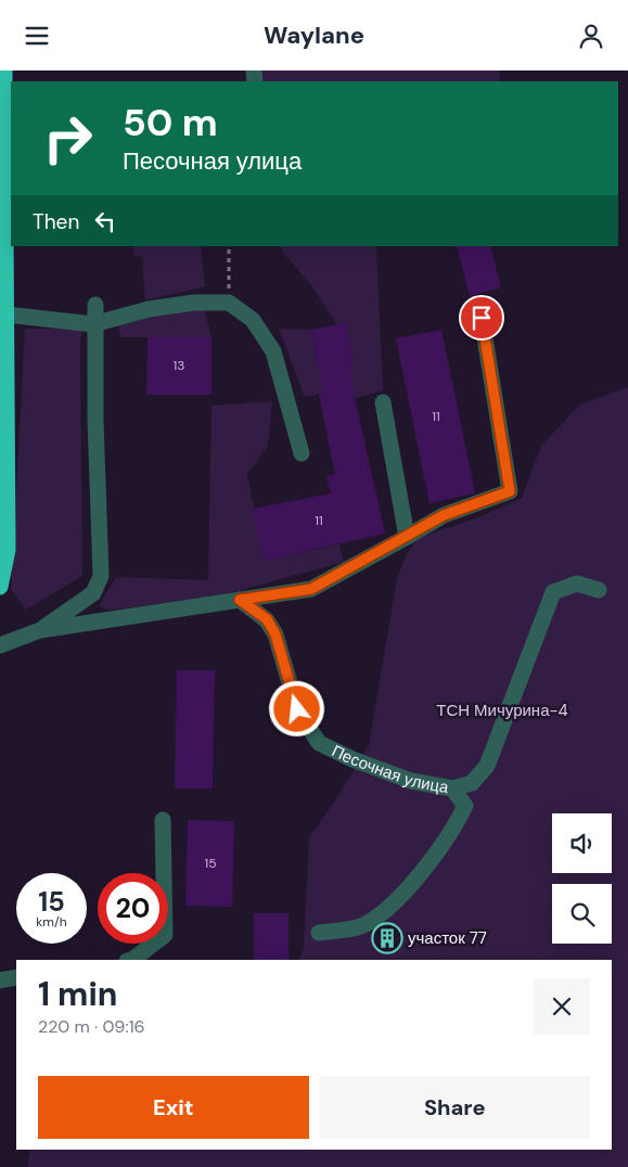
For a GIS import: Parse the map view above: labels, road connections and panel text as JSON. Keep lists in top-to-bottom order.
{
  "streets": {
    "lane": ["Песочная улица"]
  },
  "parks": ["ТСН Мичурина-4"],
  "places": {
    "building": ["участок 77"]
  },
  "house_numbers": [
    "13",
    "11",
    "11",
    "15"
  ],
  "page": {
    "header": "Waylane",
    "turn": ["50 m", "Песочная улица"],
    "then": "Then",
    "speed": "15 km/h",
    "limit": "20",
    "heading": ["1 min", "220 m · 09:16"],
    "buttons": ["Exit", "Share"]
  }
}
